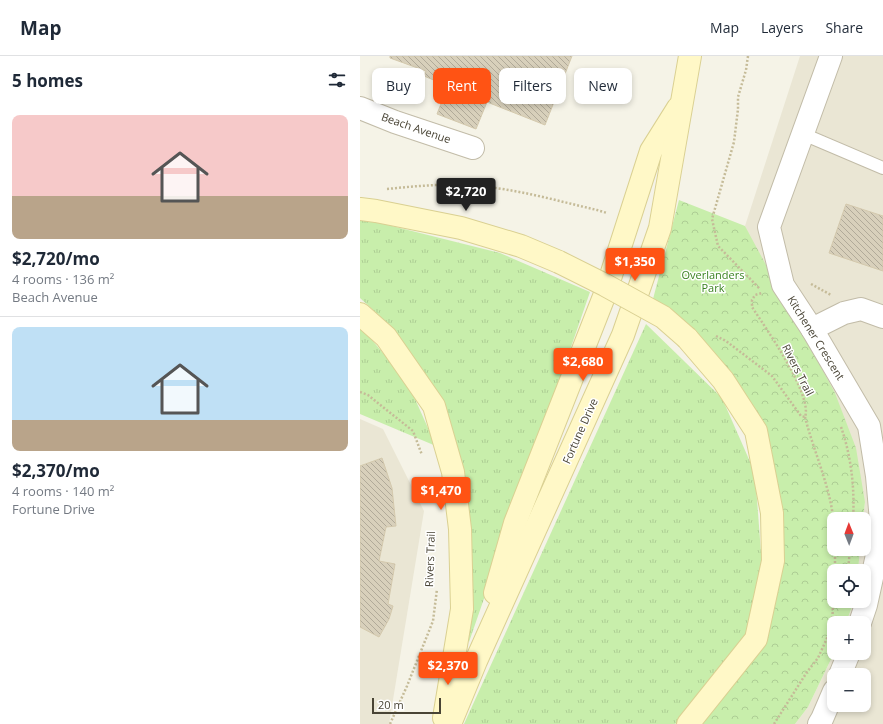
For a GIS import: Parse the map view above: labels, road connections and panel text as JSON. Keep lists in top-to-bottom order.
{
  "streets": {
    "main road": ["Fortune Drive"],
    "street": ["Beach Avenue", "Kitchener Crescent"],
    "path": ["Rivers Trail"]
  },
  "parks": ["Overlanders Park"],
  "scale_bar": "20 m",
  "north": "top",
  "page": {
    "header": "Map",
    "nav": ["Map", "Layers", "Share"],
    "heading": "5 homes",
    "chip": [
      "Buy",
      "Rent",
      "Filters",
      "New"
    ],
    "list": [
      {
        "name": "$2,720/mo",
        "note": "4 rooms · 136 m² · Beach Avenue"
      },
      {
        "name": "$2,370/mo",
        "note": "4 rooms · 140 m² · Fortune Drive"
      }
    ],
    "price": [
      "$2,720",
      "$1,350",
      "$2,680",
      "$1,470",
      "$2,370"
    ],
    "map_buttons": ["+", "−"],
    "scale": "20 m"
  }
}
